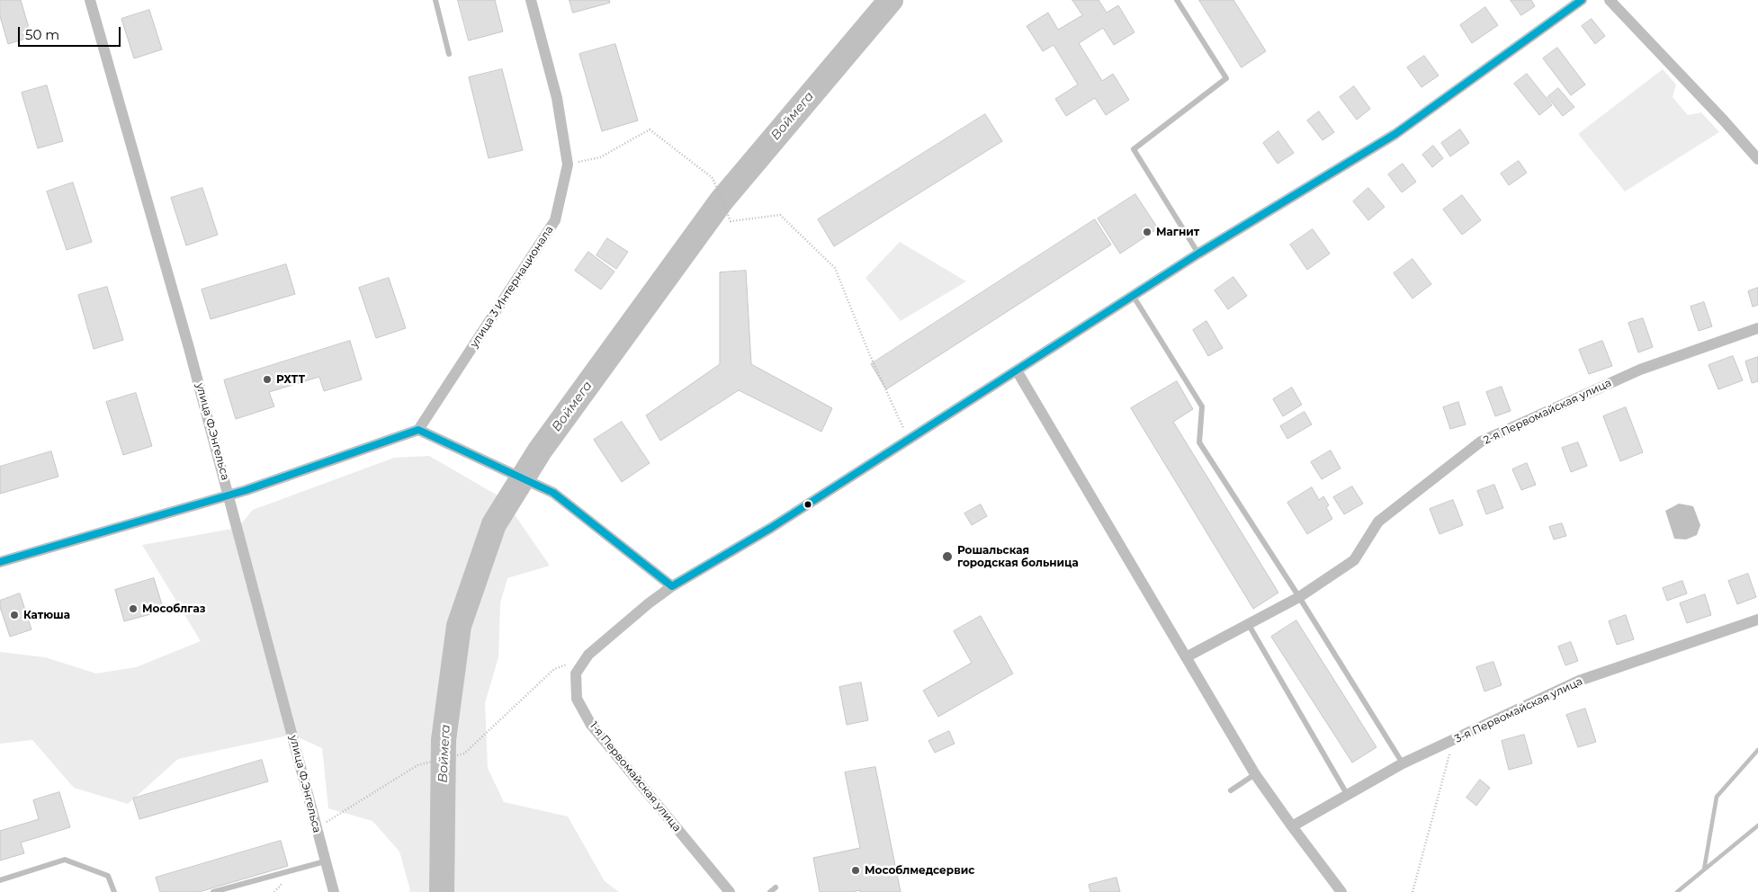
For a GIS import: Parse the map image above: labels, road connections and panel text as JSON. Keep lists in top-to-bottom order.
{
  "streets": {
    "street": [
      "улица 3 Интернационала",
      "2-я Первомайская улица",
      "улица Ф.Энгельса",
      "3-я Первомайская улица",
      "1-я Первомайская улица"
    ]
  },
  "water": ["Воймега"],
  "places": [
    "Магнит",
    "РХТТ",
    "Рошальская городская больница",
    "Мособлгаз",
    "Катюша",
    "Мособлмедсервис"
  ],
  "scale_bar": "50 m"
}
